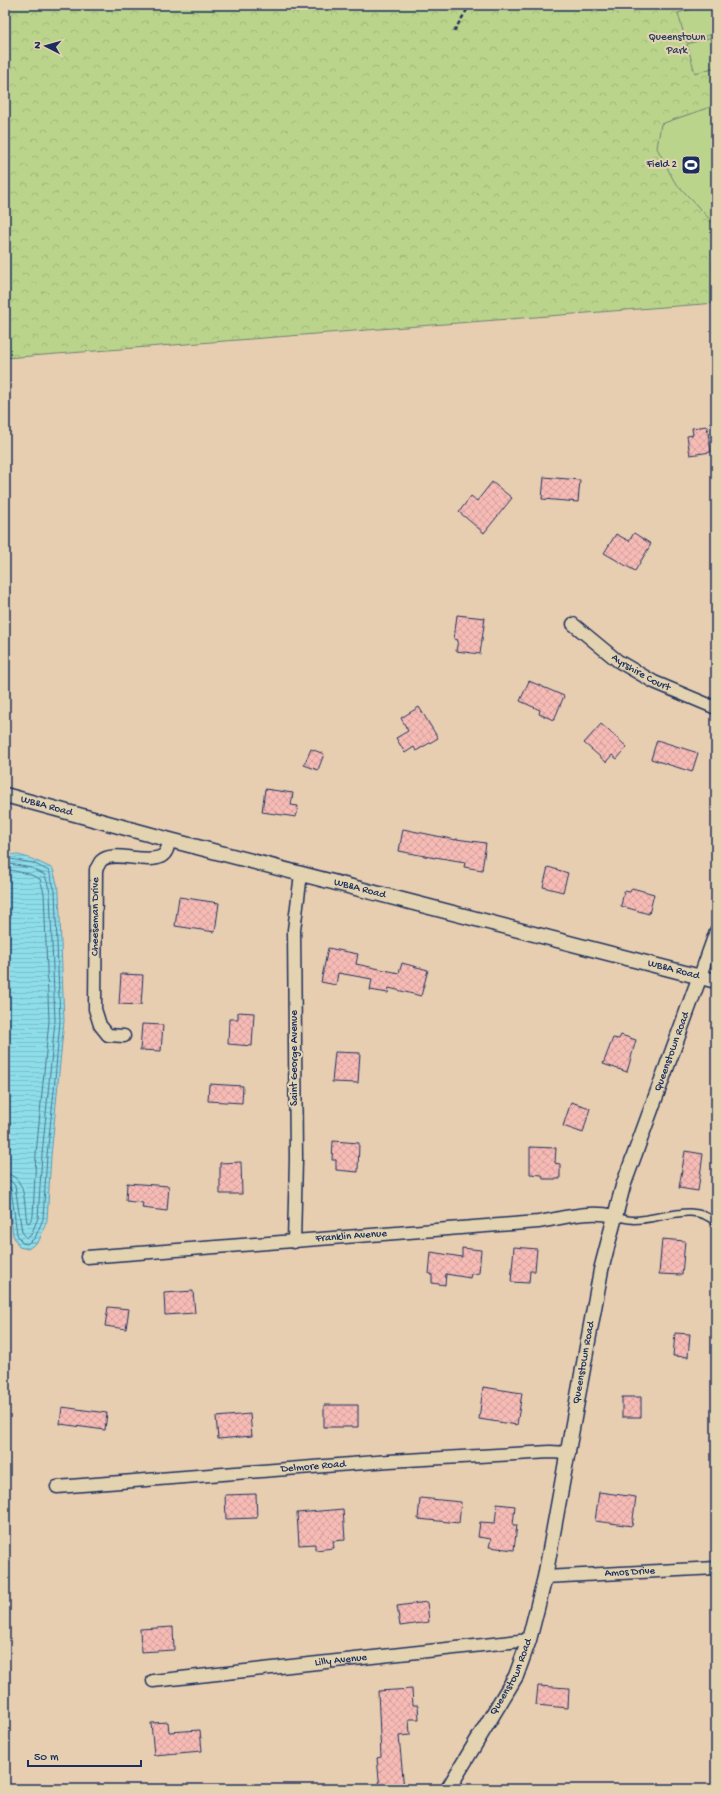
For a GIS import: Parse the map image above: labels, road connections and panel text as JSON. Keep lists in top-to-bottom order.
{
  "streets": {
    "street": [
      "Ayrshire Court",
      "WB&A Road",
      "Cheeseman Drive",
      "Queenstown Road",
      "Saint George Avenue",
      "Franklin Avenue",
      "Delmore Road",
      "Amos Drive",
      "Lilly Avenue"
    ]
  },
  "crossings": [
    ["WB&A Road", "Cheeseman Drive"],
    ["WB&A Road", "Queenstown Road"],
    ["WB&A Road", "Saint George Avenue"],
    ["Queenstown Road", "Franklin Avenue"],
    ["Queenstown Road", "Delmore Road"],
    ["Queenstown Road", "Amos Drive"],
    ["Queenstown Road", "Lilly Avenue"],
    ["Saint George Avenue", "Franklin Avenue"]
  ],
  "parks": ["Queenstown Park"],
  "places": {
    "sports": ["Field 2"]
  },
  "scale_bar": "50 m",
  "north": "left"
}
